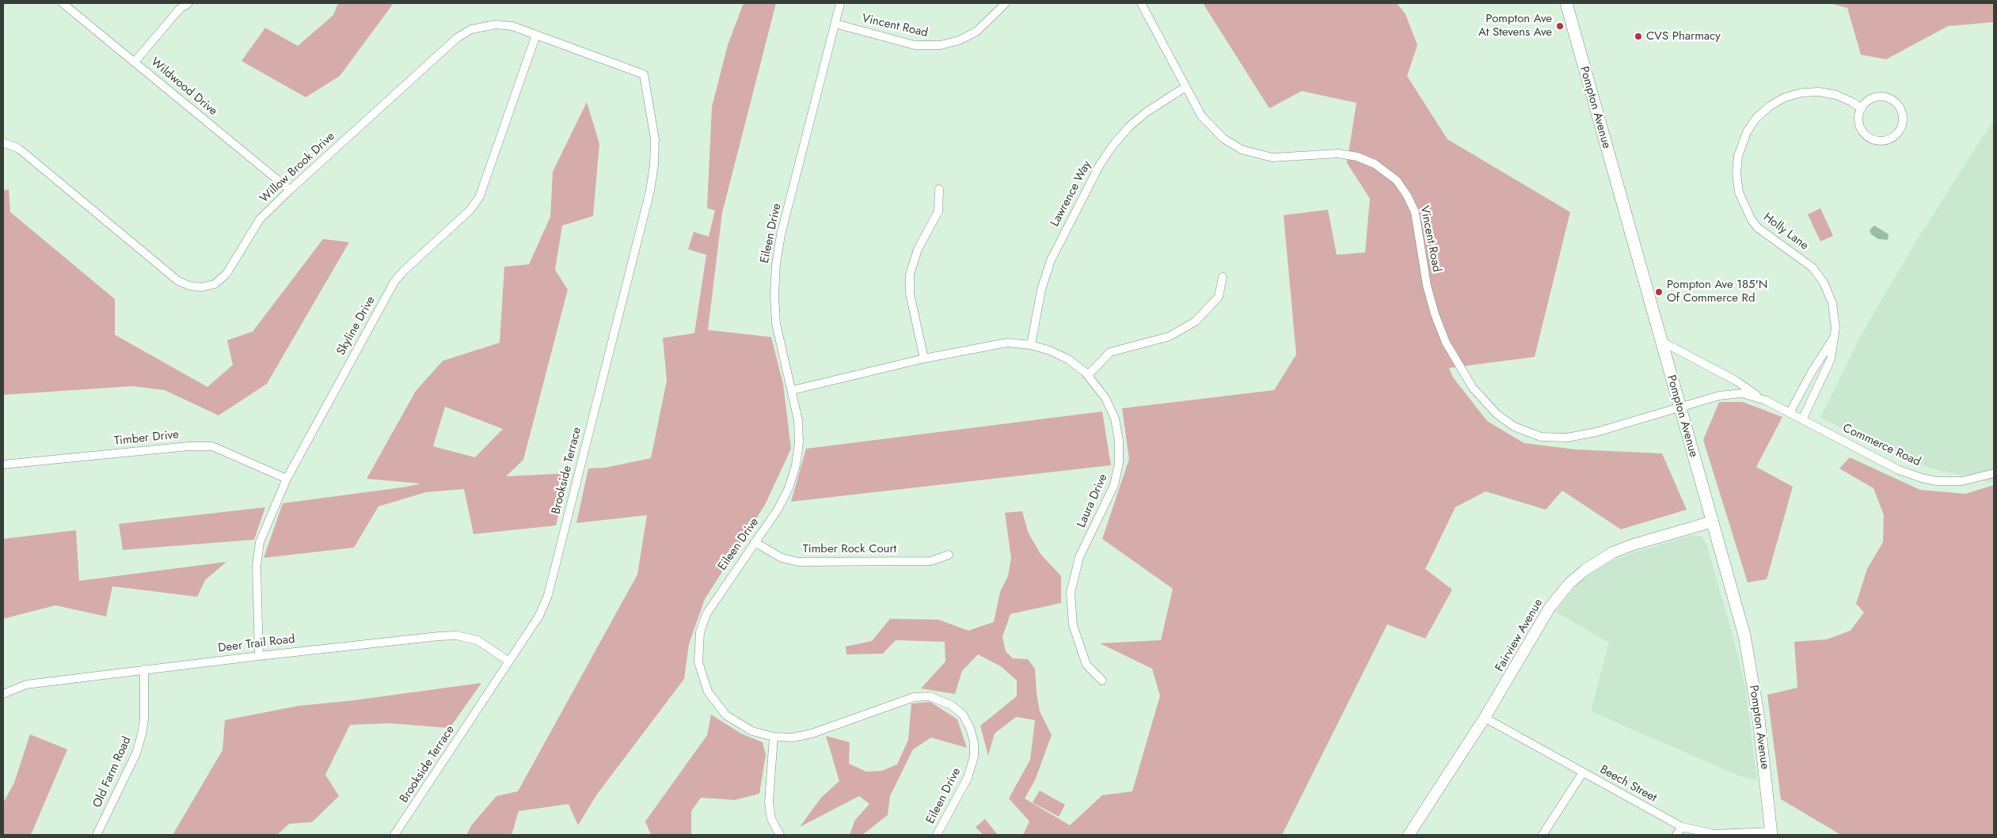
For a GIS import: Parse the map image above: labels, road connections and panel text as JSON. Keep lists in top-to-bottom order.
{
  "streets": {
    "main road": ["Pompton Avenue", "Fairview Avenue"],
    "street": [
      "Vincent Road",
      "Wildwood Drive",
      "Willow Brook Drive",
      "Lawrence Way",
      "Holly Lane",
      "Eileen Drive",
      "Skyline Drive",
      "Timber Drive",
      "Commerce Road",
      "Brookside Terrace",
      "Laura Drive",
      "Timber Rock Court",
      "Deer Trail Road",
      "Old Farm Road",
      "Beech Street"
    ]
  },
  "crossings": [
    ["Vincent Road", "Pompton Avenue"],
    ["Vincent Road", "Lawrence Way"],
    ["Vincent Road", "Eileen Drive"],
    ["Vincent Road", "Commerce Road"],
    ["Wildwood Drive", "Willow Brook Drive"],
    ["Pompton Avenue", "Commerce Road"],
    ["Pompton Avenue", "Fairview Avenue"],
    ["Pompton Avenue", "Beech Street"],
    ["Willow Brook Drive", "Skyline Drive"],
    ["Willow Brook Drive", "Brookside Terrace"],
    ["Lawrence Way", "Laura Drive"],
    ["Holly Lane", "Commerce Road"],
    ["Eileen Drive", "Laura Drive"],
    ["Eileen Drive", "Timber Rock Court"],
    ["Skyline Drive", "Timber Drive"],
    ["Skyline Drive", "Deer Trail Road"],
    ["Brookside Terrace", "Deer Trail Road"],
    ["Fairview Avenue", "Beech Street"],
    ["Deer Trail Road", "Old Farm Road"]
  ],
  "places": ["Pompton Ave At Stevens Ave", "CVS Pharmacy", "Pompton Ave 185'N Of Commerce Rd"]
}
